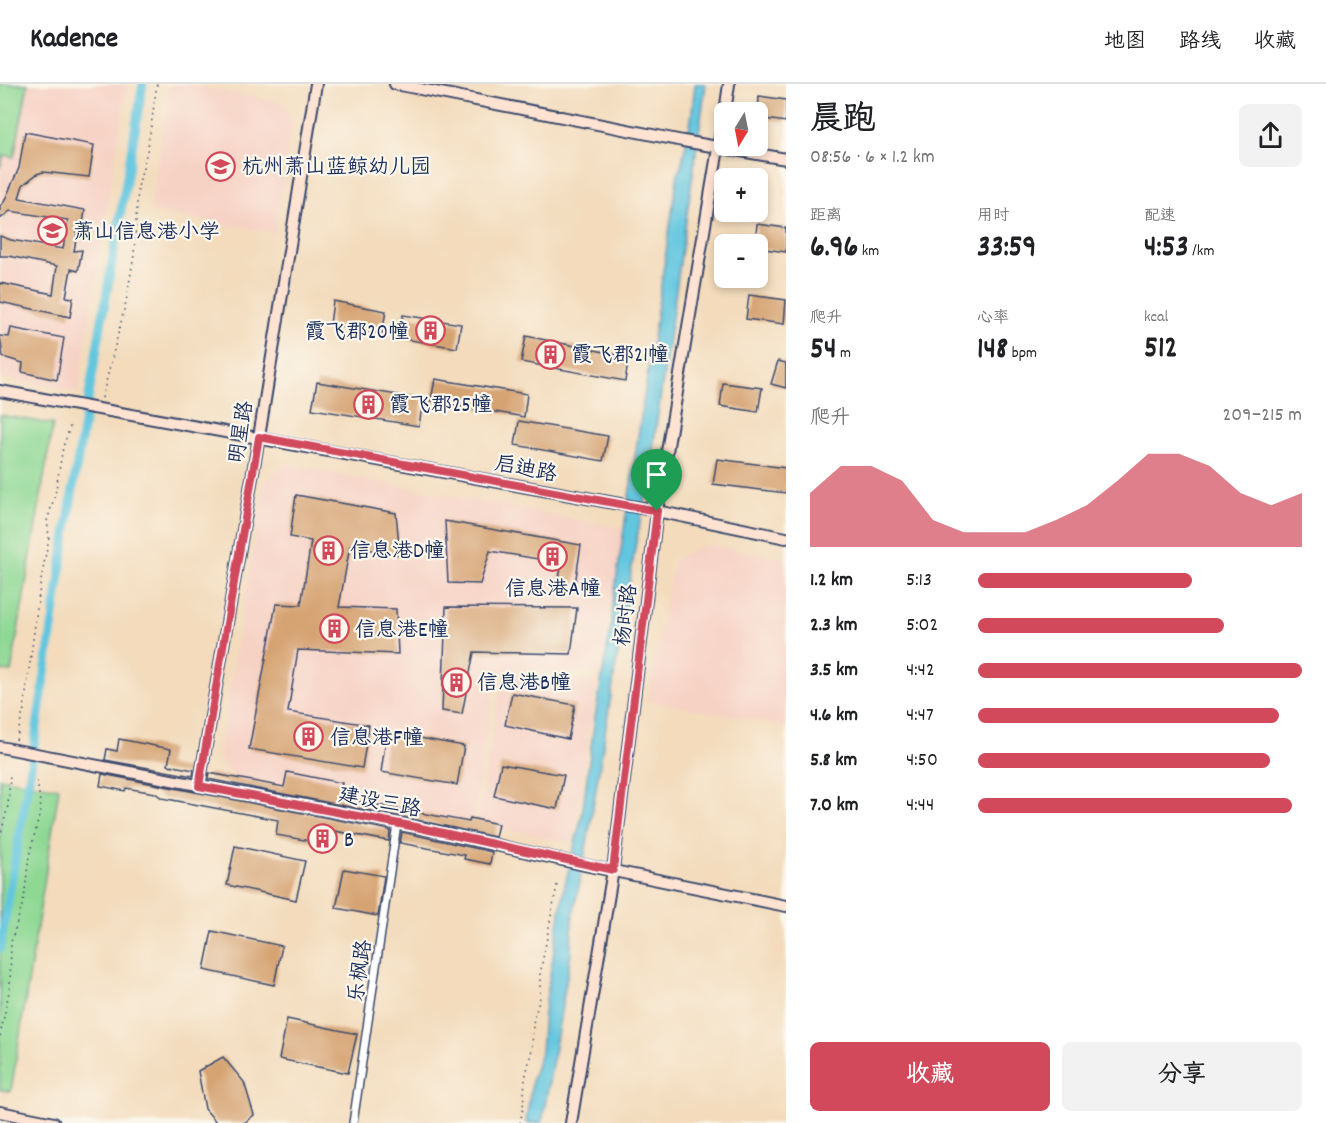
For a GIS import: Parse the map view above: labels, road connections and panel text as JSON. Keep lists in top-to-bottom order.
{
  "streets": {
    "street": [
      "明星路",
      "启迪路",
      "杨时路",
      "建设三路",
      "乐枫路"
    ]
  },
  "crossings": [
    ["明星路", "启迪路"],
    ["明星路", "建设三路"],
    ["启迪路", "杨时路"],
    ["杨时路", "建设三路"],
    ["建设三路", "乐枫路"]
  ],
  "places": {
    "school or university": ["杭州萧山蓝鲸幼儿园", "萧山信息港小学"],
    "building": [
      "霞飞郡20幢",
      "霞飞郡21幢",
      "霞飞郡25幢",
      "信息港D幢",
      "信息港A幢",
      "信息港E幢",
      "信息港B幢",
      "信息港F幢",
      "B"
    ]
  },
  "north": "bottom",
  "page": {
    "header": "Kadence",
    "nav": ["地图", "路线", "收藏"],
    "heading": ["晨跑", "08:56 · 6 × 1.2 km"],
    "map_buttons": ["+", "−"],
    "stats": [
      ["距离", "6.96 km"],
      ["用时", "33:59"],
      ["配速", "4:53 /km"],
      ["爬升", "54 m"],
      ["心率", "148 bpm"],
      ["kcal", "512"]
    ],
    "chart": ["爬升", "209–215 m"],
    "list": [
      {
        "name": "1.2 km",
        "note": "5:13"
      },
      {
        "name": "2.3 km",
        "note": "5:02"
      },
      {
        "name": "3.5 km",
        "note": "4:42"
      },
      {
        "name": "4.6 km",
        "note": "4:47"
      },
      {
        "name": "5.8 km",
        "note": "4:50"
      },
      {
        "name": "7.0 km",
        "note": "4:44"
      }
    ],
    "buttons": ["收藏", "分享"]
  }
}
